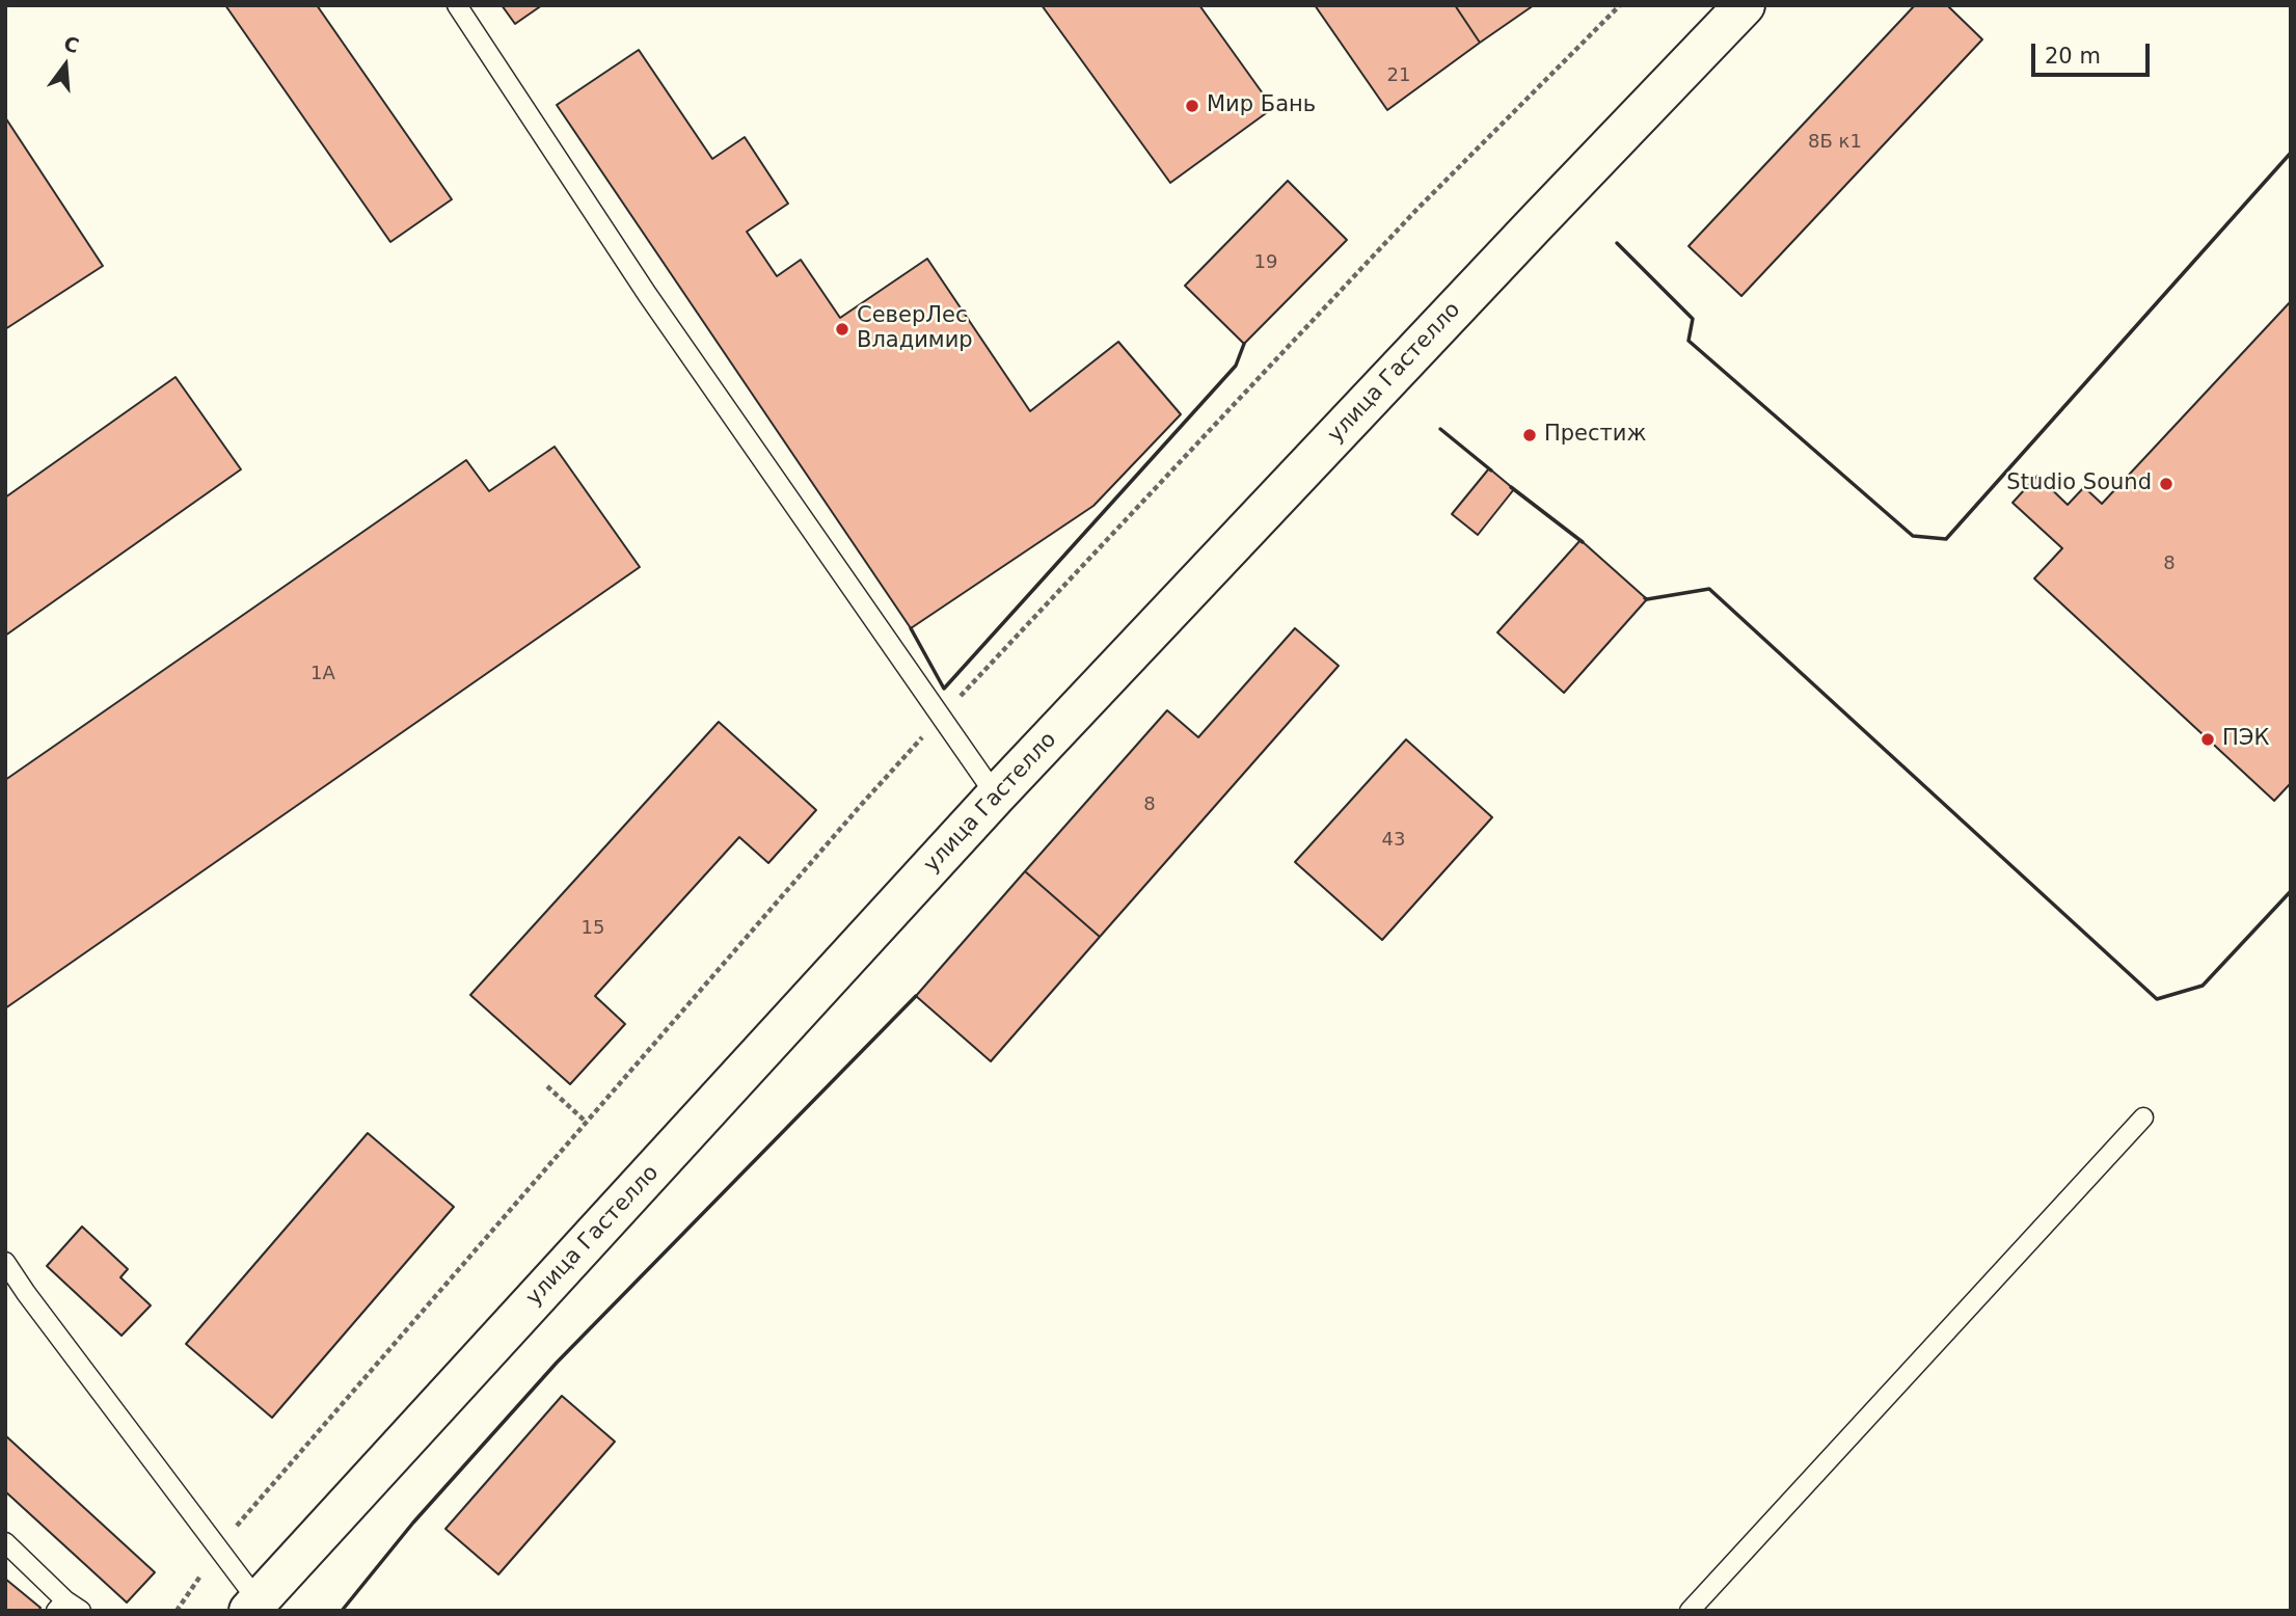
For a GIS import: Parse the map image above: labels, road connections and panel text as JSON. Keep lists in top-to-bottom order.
{
  "streets": {
    "main road": ["улица Гастелло"]
  },
  "places": [
    "Мир Бань",
    "СеверЛес Владимир",
    "Престиж",
    "Studio Sound",
    "ПЭК"
  ],
  "house_numbers": [
    "21",
    "8Б к1",
    "19",
    "8",
    "1А",
    "8",
    "43",
    "15"
  ],
  "scale_bar": "20 m",
  "north": "top"
}
